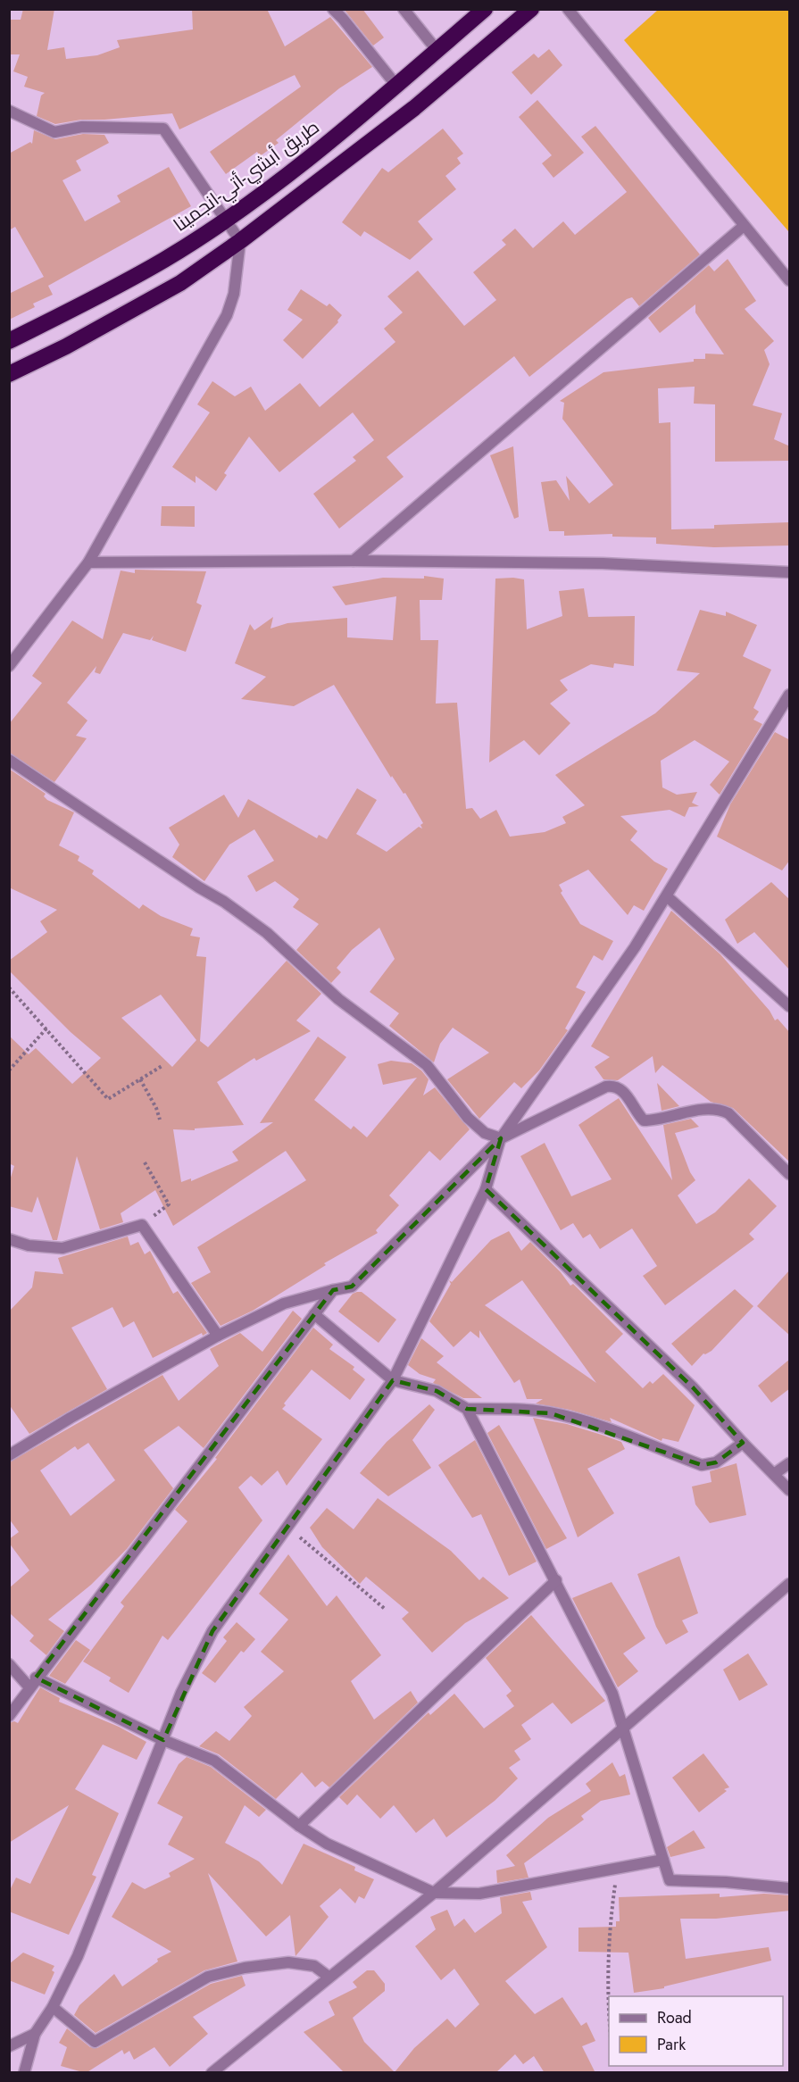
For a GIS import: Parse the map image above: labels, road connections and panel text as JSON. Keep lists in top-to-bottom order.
{
  "streets": {
    "highway": ["طريق أبشي-أتي-انجمينا"]
  },
  "legend": ["Road", "Park"]
}
